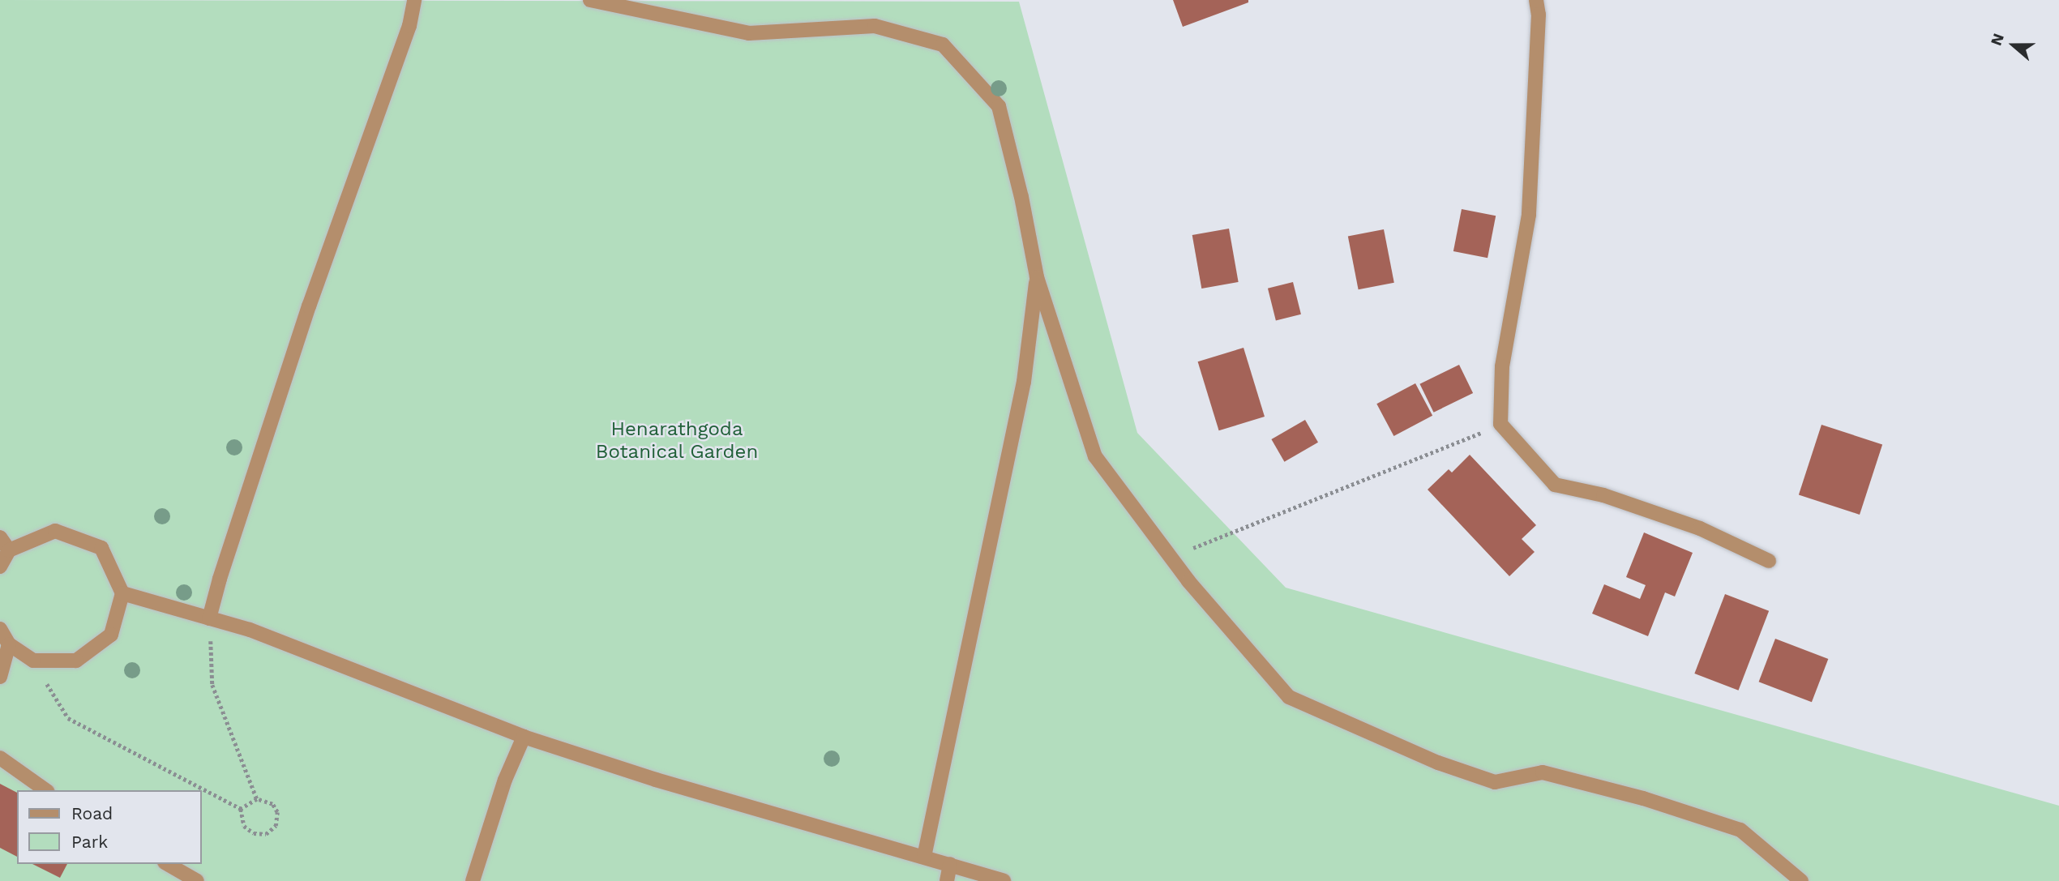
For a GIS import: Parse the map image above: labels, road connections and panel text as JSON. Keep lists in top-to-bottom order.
{
  "parks": ["Henarathgoda Botanical Garden"],
  "legend": ["Road", "Park"],
  "north": "left"
}
